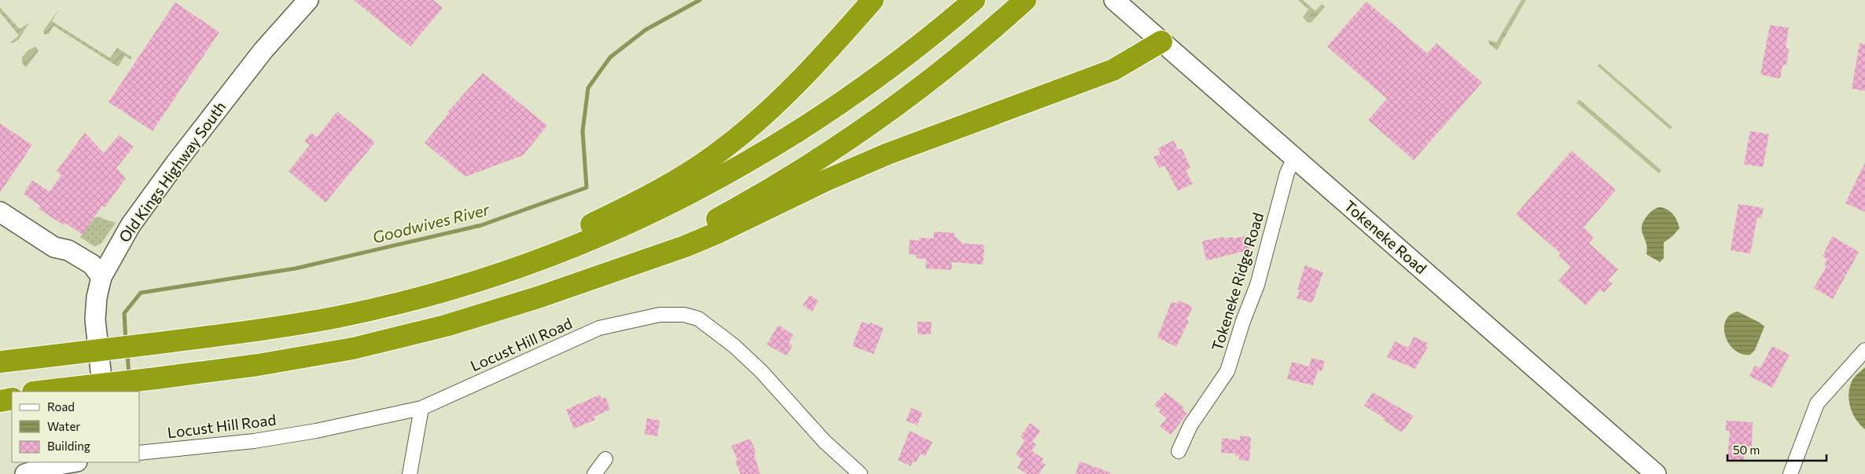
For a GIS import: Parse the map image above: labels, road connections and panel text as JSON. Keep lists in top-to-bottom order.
{
  "streets": {
    "main road": ["Old Kings Highway South", "Tokeneke Road"],
    "street": ["Tokeneke Ridge Road", "Locust Hill Road"]
  },
  "crossings": [
    ["Tokeneke Road", "Tokeneke Ridge Road"]
  ],
  "water": ["Goodwives River"],
  "legend": ["Road", "Water", "Building"],
  "scale_bar": "50 m"
}
